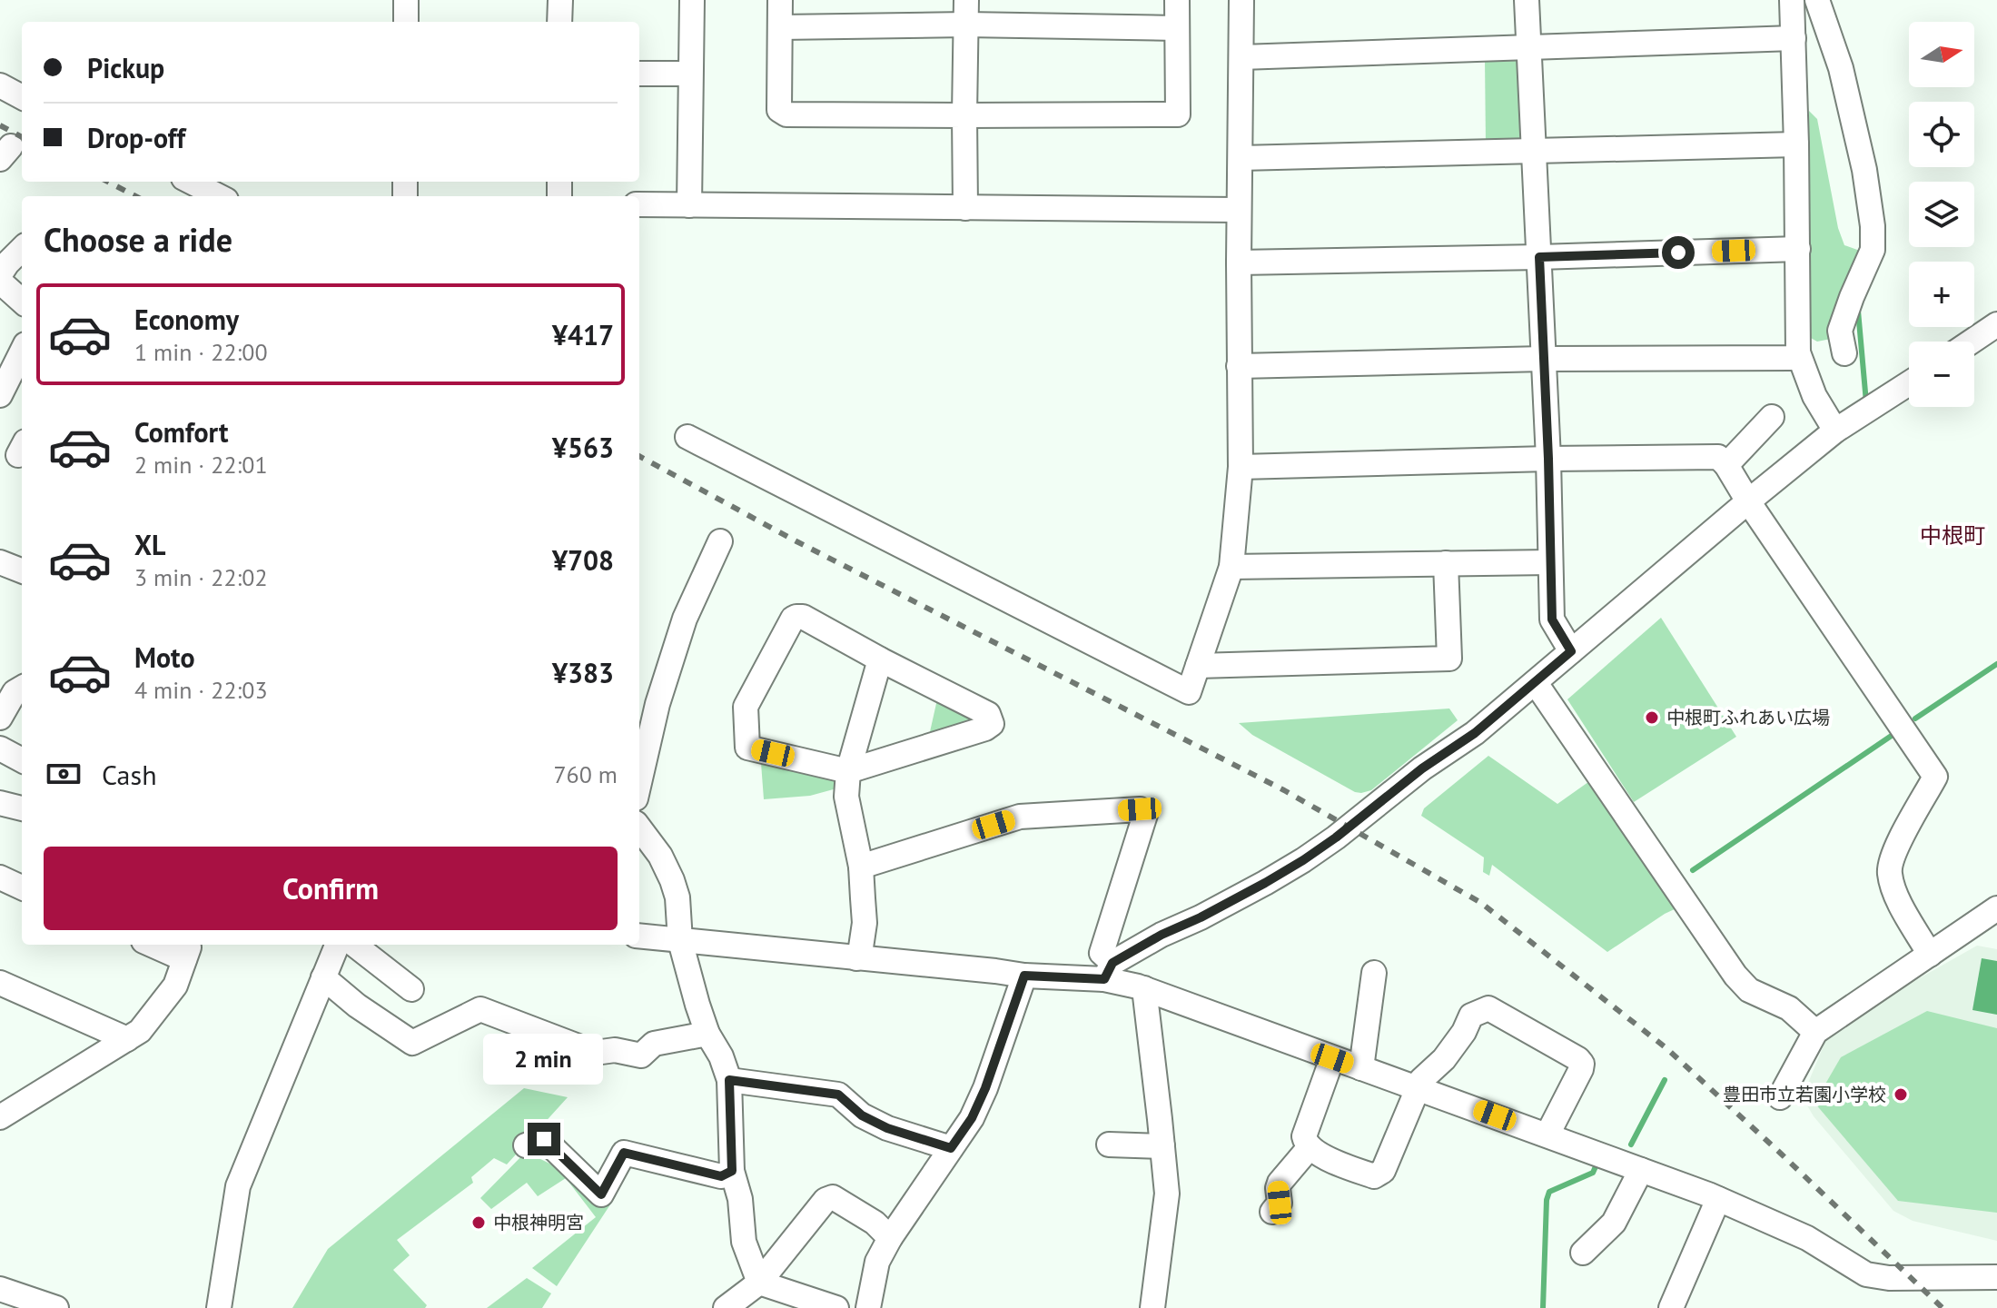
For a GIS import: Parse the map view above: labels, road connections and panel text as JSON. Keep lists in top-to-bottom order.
{
  "districts": ["中根町"],
  "places": ["中根町ふれあい広場", "豊田市立若園小学校", "中根神明宮"],
  "north": "right",
  "page": {
    "map_buttons": ["+", "−"],
    "banner": ["Pickup", "Drop-off"],
    "heading": "Choose a ride",
    "list": [
      {
        "name": "Economy",
        "note": "1 min · 22:00",
        "value": "¥417"
      },
      {
        "name": "Comfort",
        "note": "2 min · 22:01",
        "value": "¥563"
      },
      {
        "name": "XL",
        "note": "3 min · 22:02",
        "value": "¥708"
      },
      {
        "name": "Moto",
        "note": "4 min · 22:03",
        "value": "¥383"
      }
    ],
    "pay": ["Cash", "760 m"],
    "buttons": "Confirm",
    "bubble": "2 min"
  }
}
